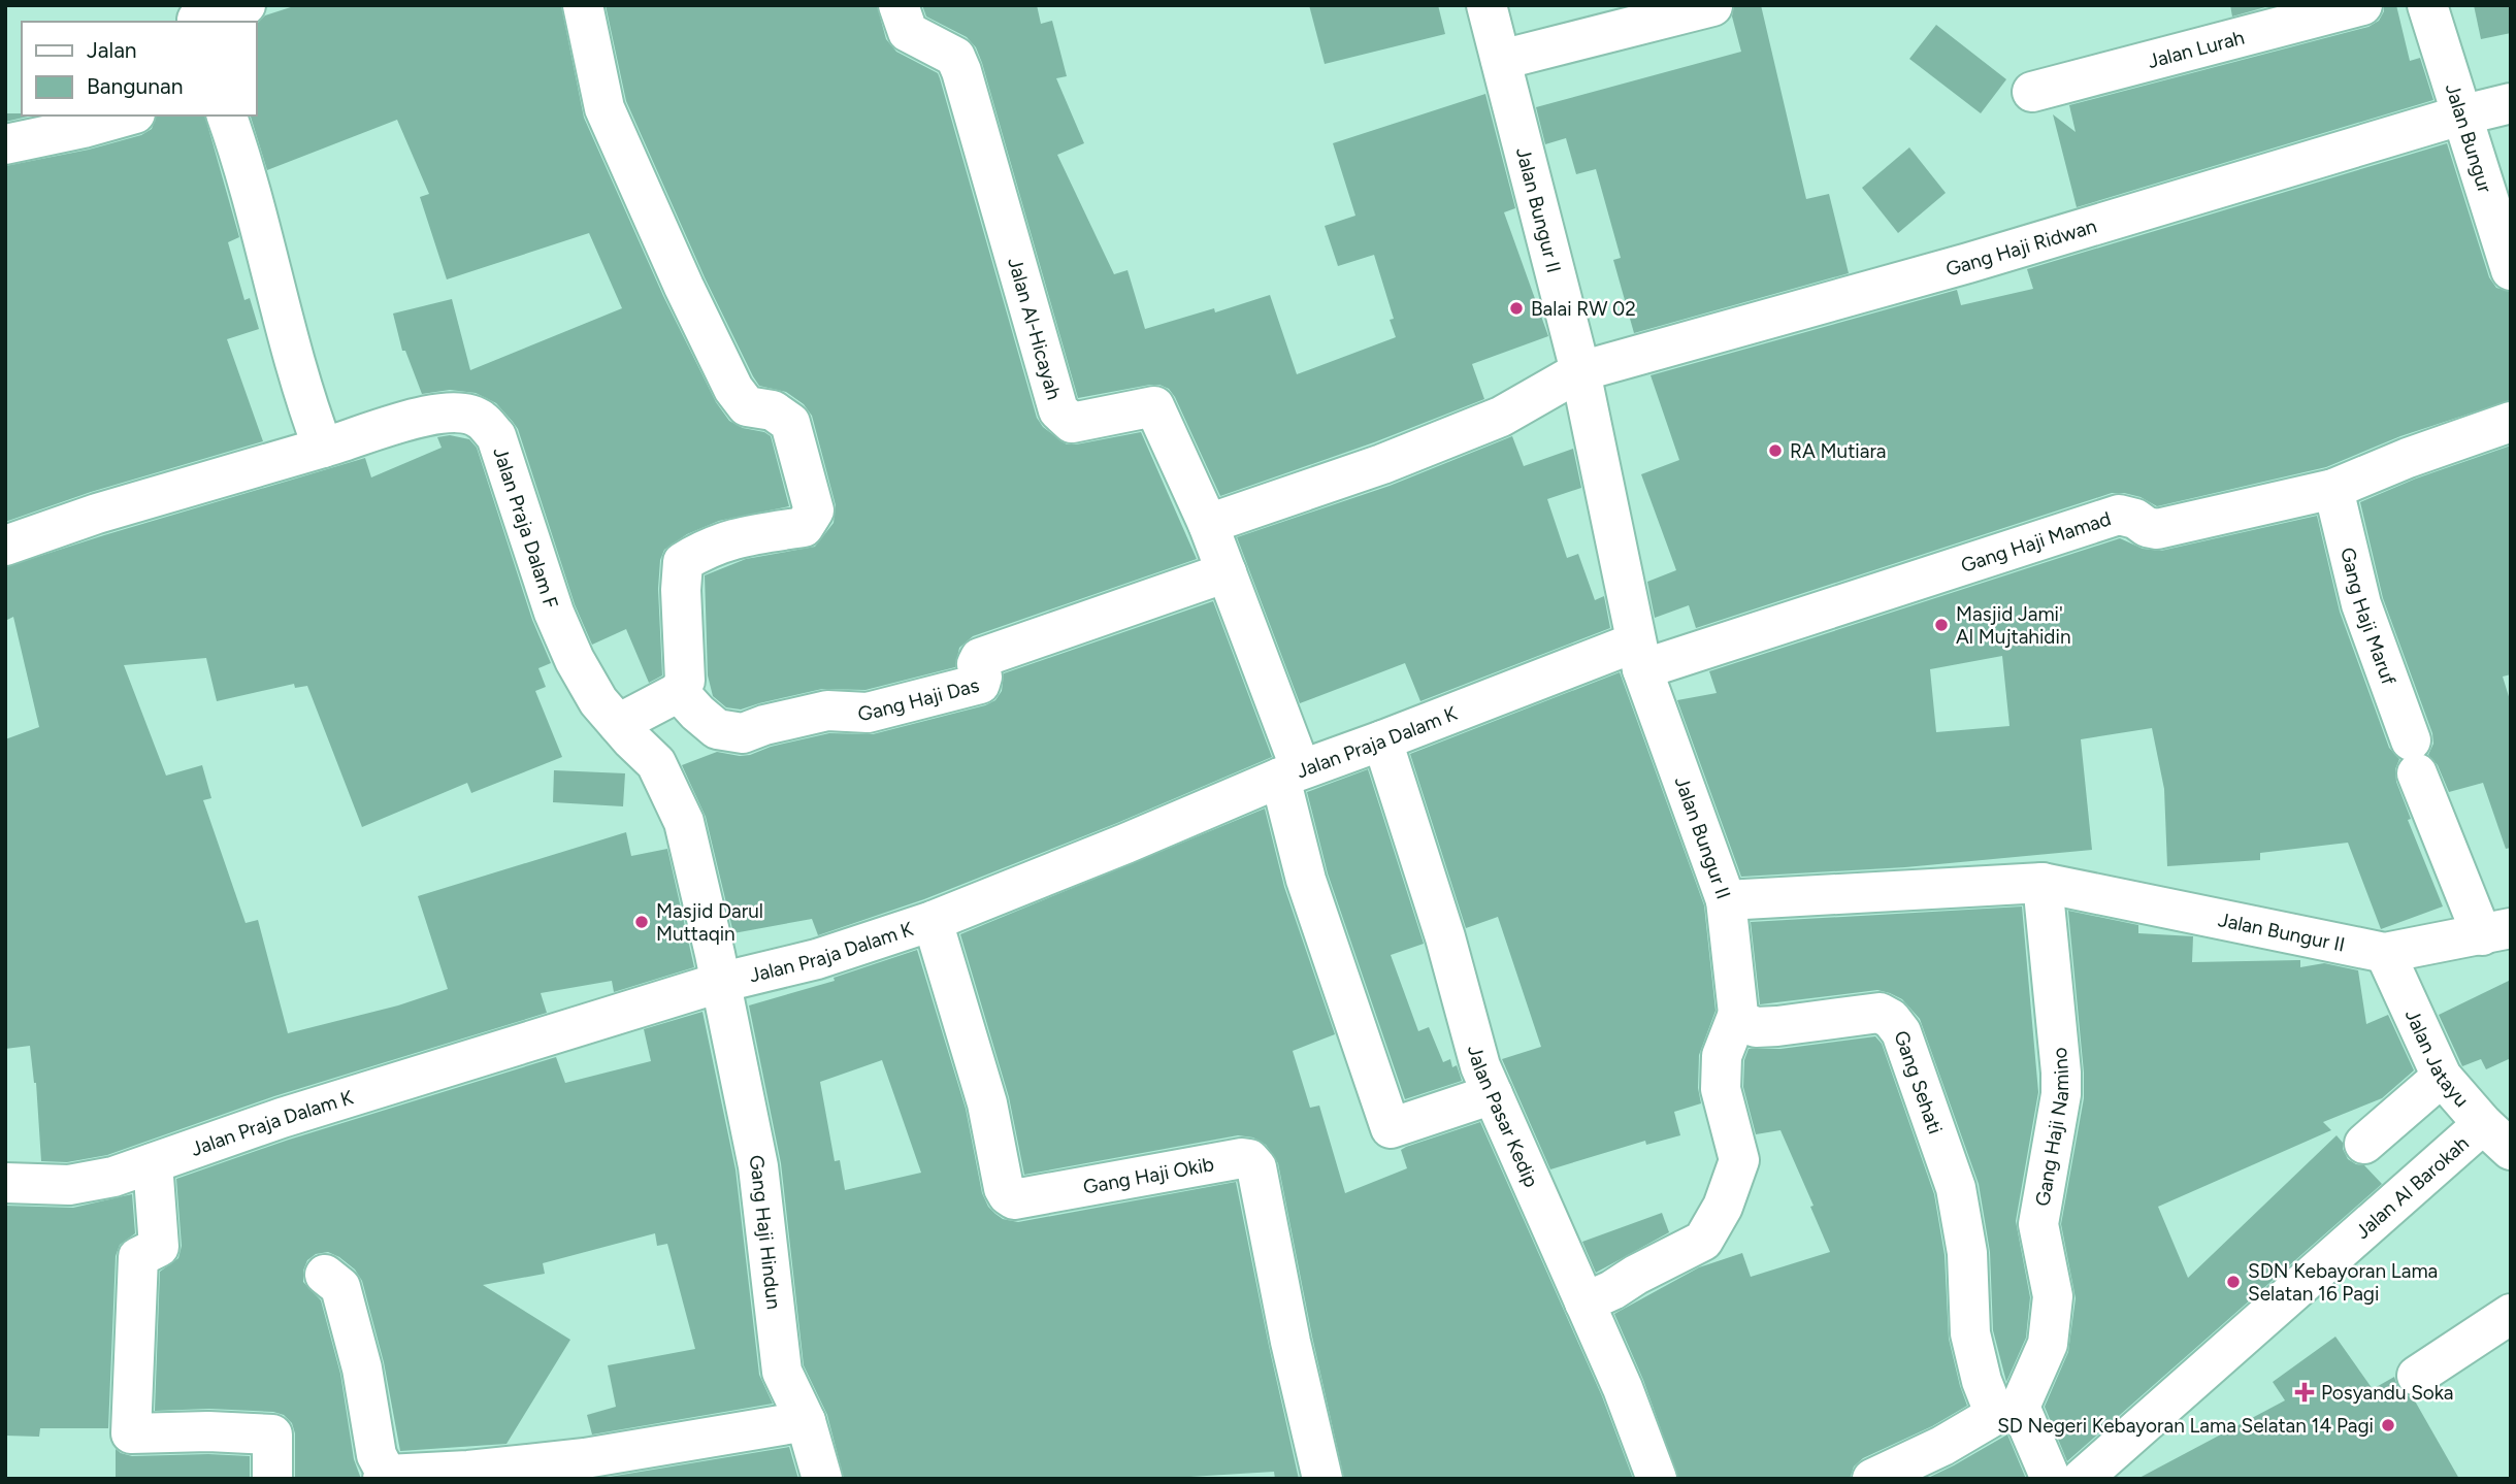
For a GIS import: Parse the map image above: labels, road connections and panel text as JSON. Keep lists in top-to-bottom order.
{
  "streets": {
    "street": [
      "Jalan Lurah",
      "Jalan Bungur",
      "Jalan Bungur II",
      "Gang Haji Ridwan",
      "Jalan Al-Hicayah",
      "Jalan Praja Dalam F",
      "Gang Haji Mamad",
      "Gang Haji Maruf",
      "Gang Haji Das",
      "Jalan Praja Dalam K",
      "Jalan Jatayu",
      "Gang Sehati",
      "Jalan Pasar Kedip",
      "Gang Haji Namino",
      "Gang Haji Okib",
      "Jalan Al Barokah",
      "Gang Haji Hindun"
    ]
  },
  "crossings": [
    ["Jalan Bungur", "Gang Haji Ridwan"],
    ["Jalan Bungur II", "Gang Haji Ridwan"],
    ["Jalan Bungur II", "Gang Haji Mamad"],
    ["Jalan Bungur II", "Gang Haji Maruf"],
    ["Jalan Bungur II", "Jalan Praja Dalam K"],
    ["Jalan Bungur II", "Jalan Jatayu"],
    ["Jalan Bungur II", "Gang Haji Namino"],
    ["Gang Haji Ridwan", "Jalan Al-Hicayah"],
    ["Jalan Al-Hicayah", "Gang Haji Das"],
    ["Jalan Al-Hicayah", "Jalan Praja Dalam K"],
    ["Jalan Al-Hicayah", "Jalan Pasar Kedip"],
    ["Jalan Praja Dalam F", "Jalan Praja Dalam K"],
    ["Jalan Praja Dalam F", "Gang Haji Hindun"],
    ["Gang Haji Mamad", "Gang Haji Maruf"],
    ["Gang Haji Mamad", "Jalan Praja Dalam K"],
    ["Jalan Praja Dalam K", "Jalan Pasar Kedip"],
    ["Jalan Praja Dalam K", "Gang Haji Okib"],
    ["Jalan Praja Dalam K", "Gang Haji Hindun"],
    ["Jalan Jatayu", "Jalan Al Barokah"],
    ["Gang Sehati", "Gang Haji Namino"]
  ],
  "places": {
    "other": [
      "Balai RW 02",
      "RA Mutiara",
      "Masjid Jami' Al Mujtahidin",
      "Masjid Darul Muttaqin",
      "SDN Kebayoran Lama Selatan 16 Pagi",
      "SD Negeri Kebayoran Lama Selatan 14 Pagi"
    ],
    "health": ["Posyandu Soka"]
  },
  "legend": ["Jalan", "Bangunan"]
}
